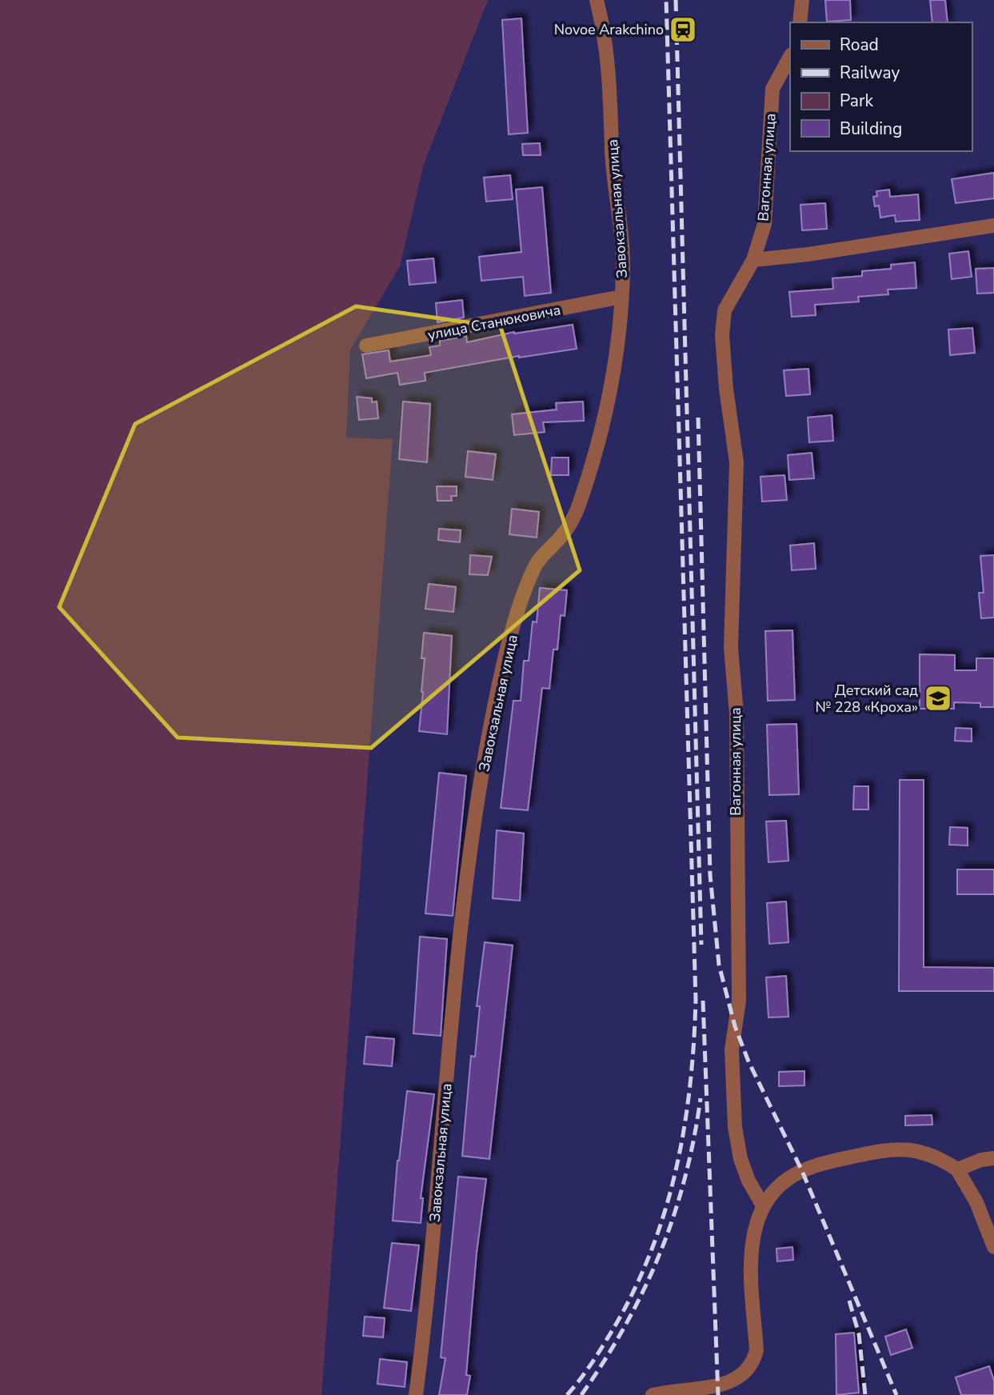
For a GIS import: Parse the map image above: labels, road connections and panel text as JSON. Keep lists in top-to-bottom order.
{
  "streets": {
    "street": ["Вагонная улица", "Завокзальная улица", "улица Станюковича"]
  },
  "crossings": [
    ["Завокзальная улица", "улица Станюковича"]
  ],
  "places": {
    "station": ["Novoe Arakchino"],
    "school or university": ["Детский сад № 228 «Кроха»"]
  },
  "legend": [
    "Road",
    "Railway",
    "Park",
    "Building"
  ]
}
